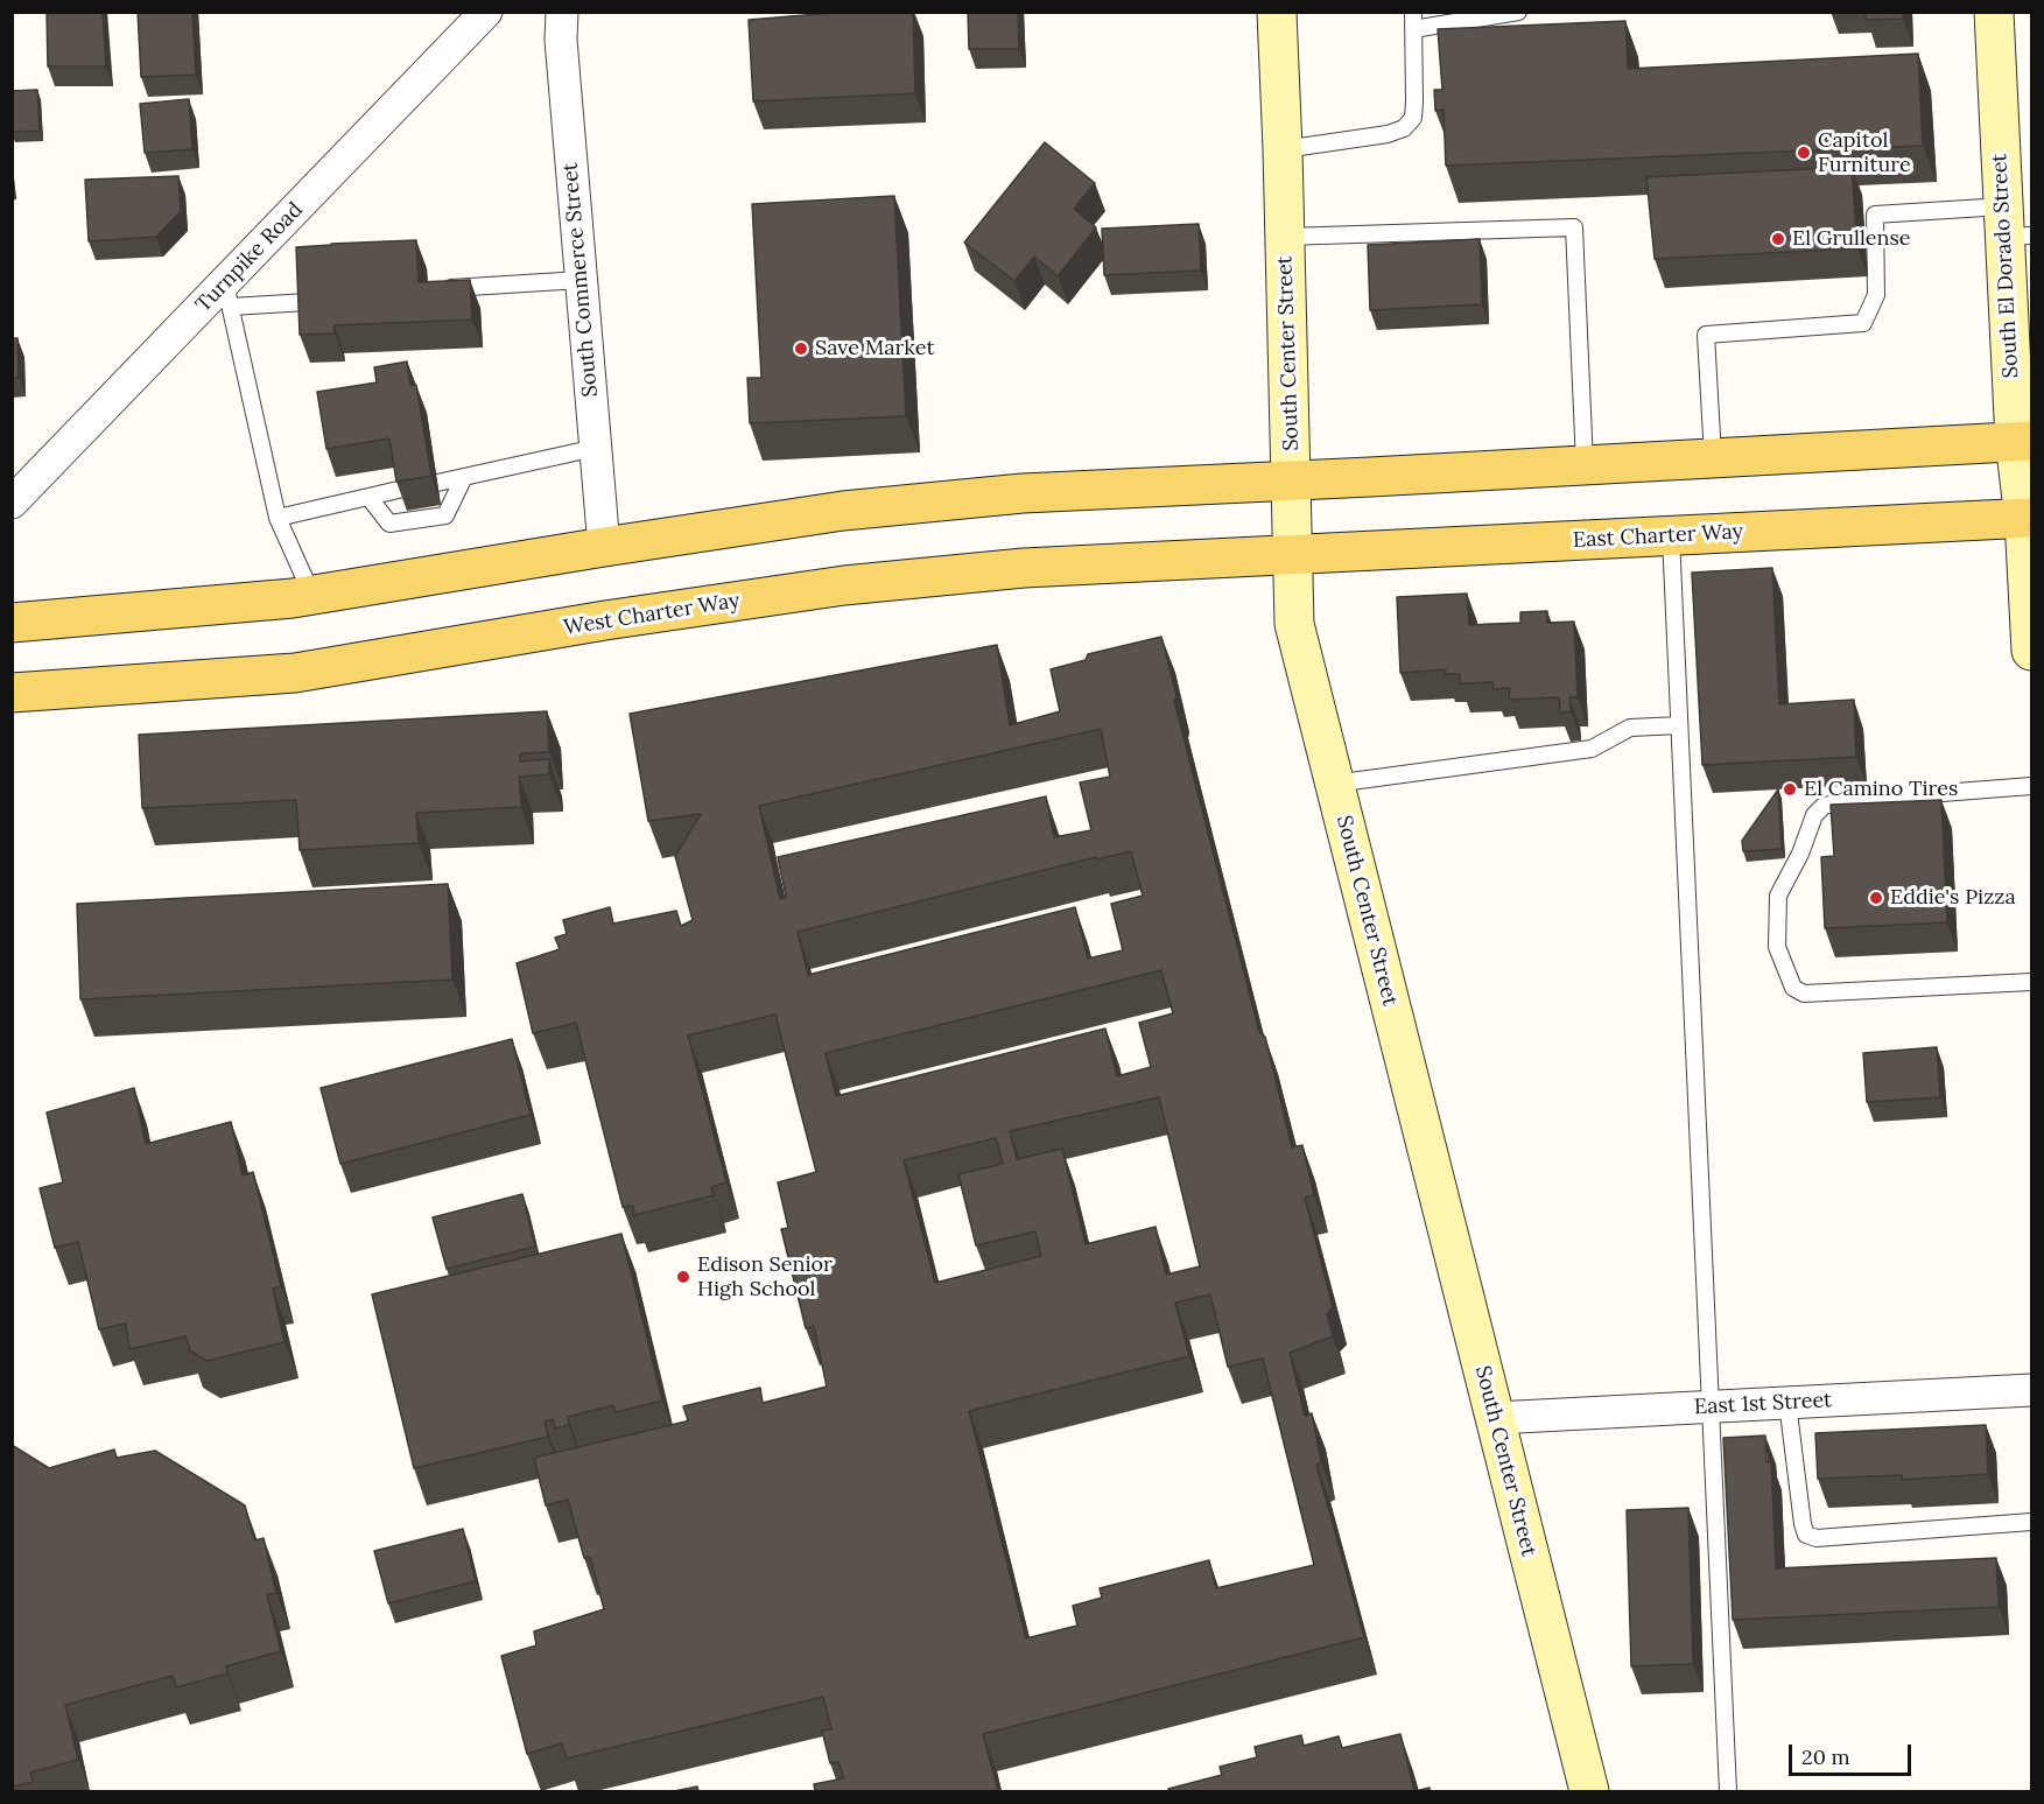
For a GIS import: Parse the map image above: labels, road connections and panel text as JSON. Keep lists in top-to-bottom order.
{
  "streets": {
    "main road": [
      "South El Dorado Street",
      "South Center Street",
      "East Charter Way",
      "West Charter Way"
    ],
    "street": ["Turnpike Road", "South Commerce Street", "East 1st Street"]
  },
  "crossings": [
    ["South El Dorado Street", "East Charter Way"],
    ["South Center Street", "East Charter Way"],
    ["South Center Street", "West Charter Way"],
    ["South Center Street", "East 1st Street"],
    ["East Charter Way", "West Charter Way"]
  ],
  "places": [
    "Capitol Furniture",
    "El Grullense",
    "Save Market",
    "El Camino Tires",
    "Eddie's Pizza",
    "Edison Senior High School"
  ],
  "scale_bar": "20 m"
}
